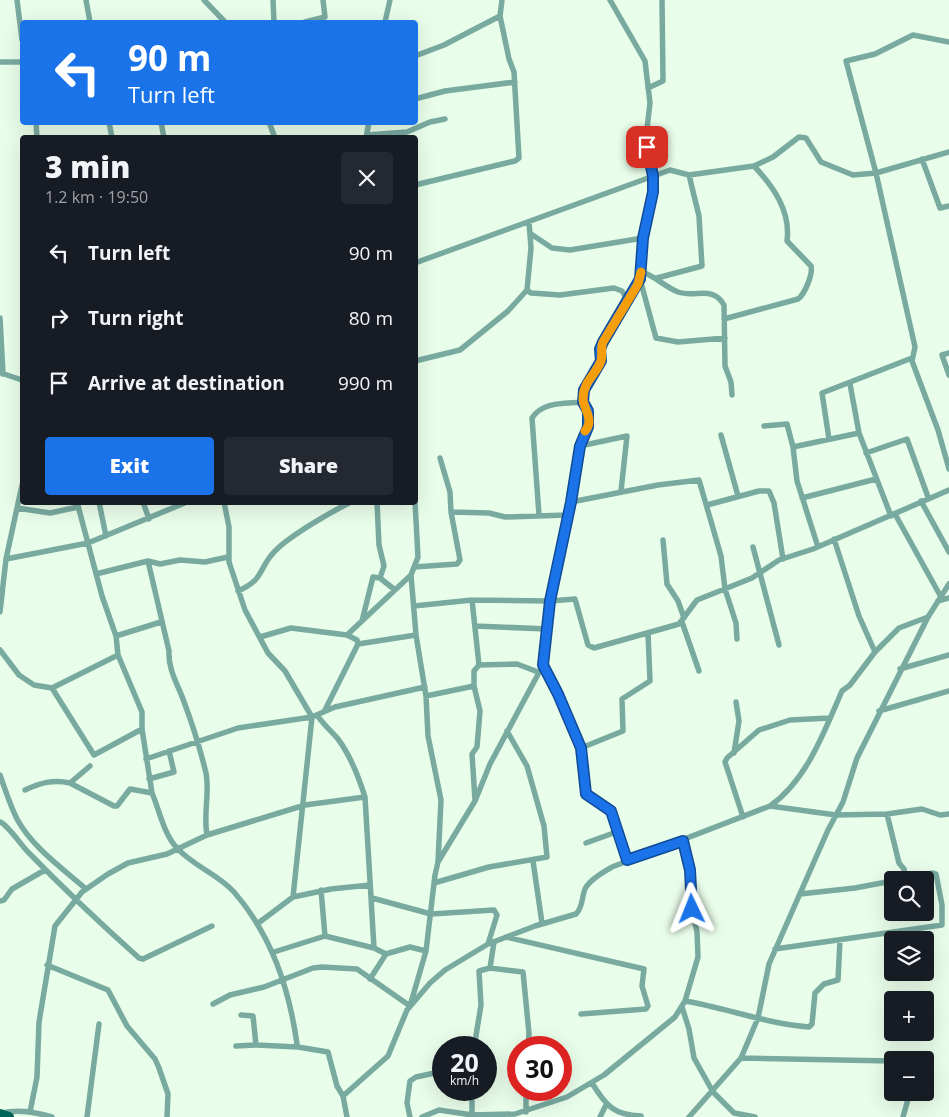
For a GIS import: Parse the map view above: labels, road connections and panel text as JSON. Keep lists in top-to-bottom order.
{
  "page": {
    "turn": ["90 m", "Turn left"],
    "heading": ["3 min", "1.2 km · 19:50"],
    "list": [
      {
        "name": "Turn left",
        "value": "90 m"
      },
      {
        "name": "Turn right",
        "value": "80 m"
      },
      {
        "name": "Arrive at destination",
        "value": "990 m"
      }
    ],
    "buttons": ["Exit", "Share"],
    "map_buttons": ["+", "−"],
    "speed": "20 km/h",
    "limit": "30"
  }
}
